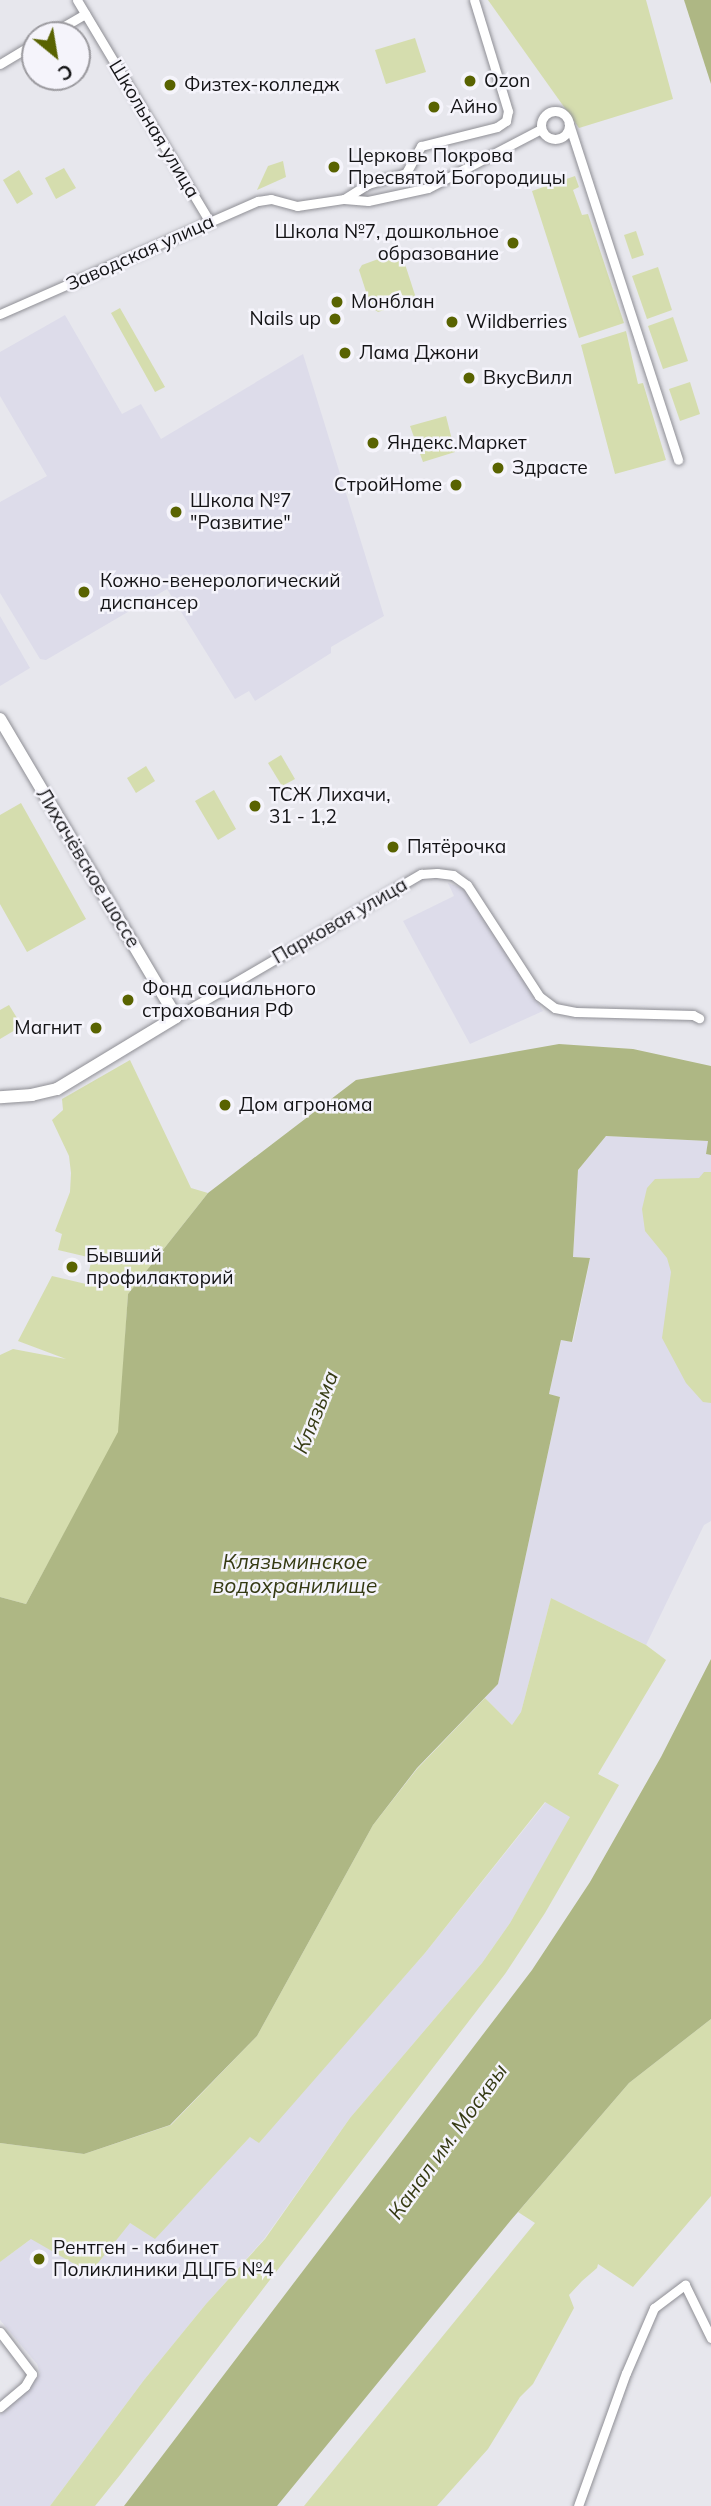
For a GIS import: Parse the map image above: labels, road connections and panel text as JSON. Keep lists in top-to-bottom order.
{
  "streets": {
    "street": [
      "Школьная улица",
      "Заводская улица",
      "Лихачёвское шоссе",
      "Парковая улица"
    ]
  },
  "crossings": [
    ["Школьная улица", "Заводская улица"],
    ["Лихачёвское шоссе", "Парковая улица"]
  ],
  "water": ["Клязьма", "Клязьминское водохранилище", "Канал им. Москвы"],
  "places": [
    "Ozon",
    "Физтех-колледж",
    "Айно",
    "Церковь Покрова Пресвятой Богородицы",
    "Школа №7, дошкольное образование",
    "Монблан",
    "Nails up",
    "Wildberries",
    "Лама Джони",
    "ВкусВилл",
    "Яндекс.Маркет",
    "Здрасте",
    "СтройHome",
    "Школа №7 \"Развитие\"",
    "Кожно-венерологический диспансер",
    "ТСЖ Лихачи, 31 - 1,2",
    "Пятёрочка",
    "Фонд социального страхования РФ",
    "Магнит",
    "Дом агронома",
    "Бывший профилакторий",
    "Рентген - кабинет Поликлиники ДЦГБ №4"
  ],
  "north": "bottom right"
}
